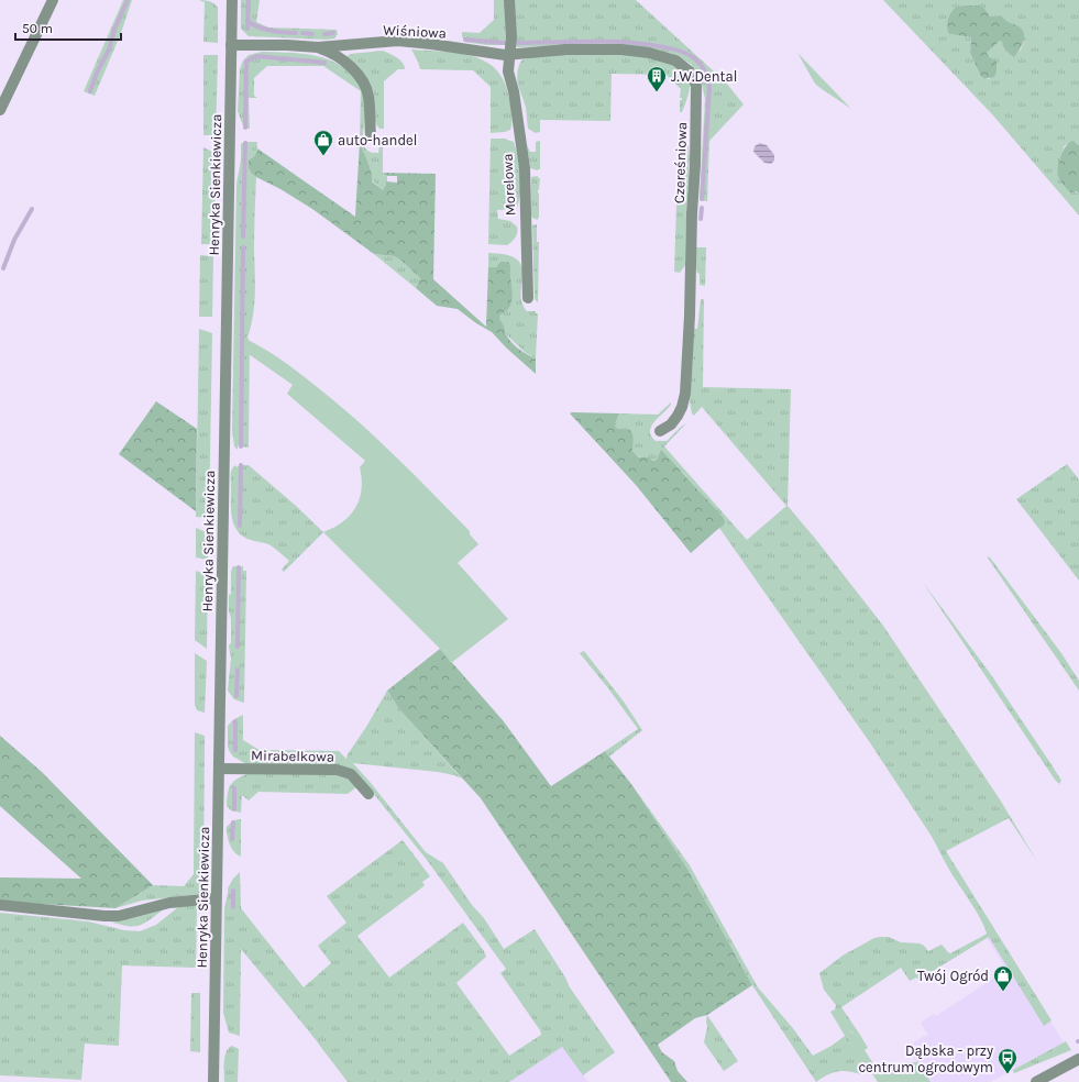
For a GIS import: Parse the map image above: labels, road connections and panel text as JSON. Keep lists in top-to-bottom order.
{
  "streets": {
    "street": [
      "Wiśniowa",
      "Czereśniowa",
      "Henryka Sienkiewicza",
      "Morelowa",
      "Mirabelkowa"
    ]
  },
  "crossings": [
    ["Wiśniowa", "Czereśniowa"],
    ["Wiśniowa", "Henryka Sienkiewicza"],
    ["Wiśniowa", "Morelowa"],
    ["Czereśniowa", "Morelowa"],
    ["Henryka Sienkiewicza", "Mirabelkowa"]
  ],
  "places": {
    "building": ["J.W.Dental"],
    "shop": ["auto-handel", "Twój Ogród"],
    "bus stop": ["Dąbska - przy centrum ogrodowym"]
  },
  "scale_bar": "50 m"
}
